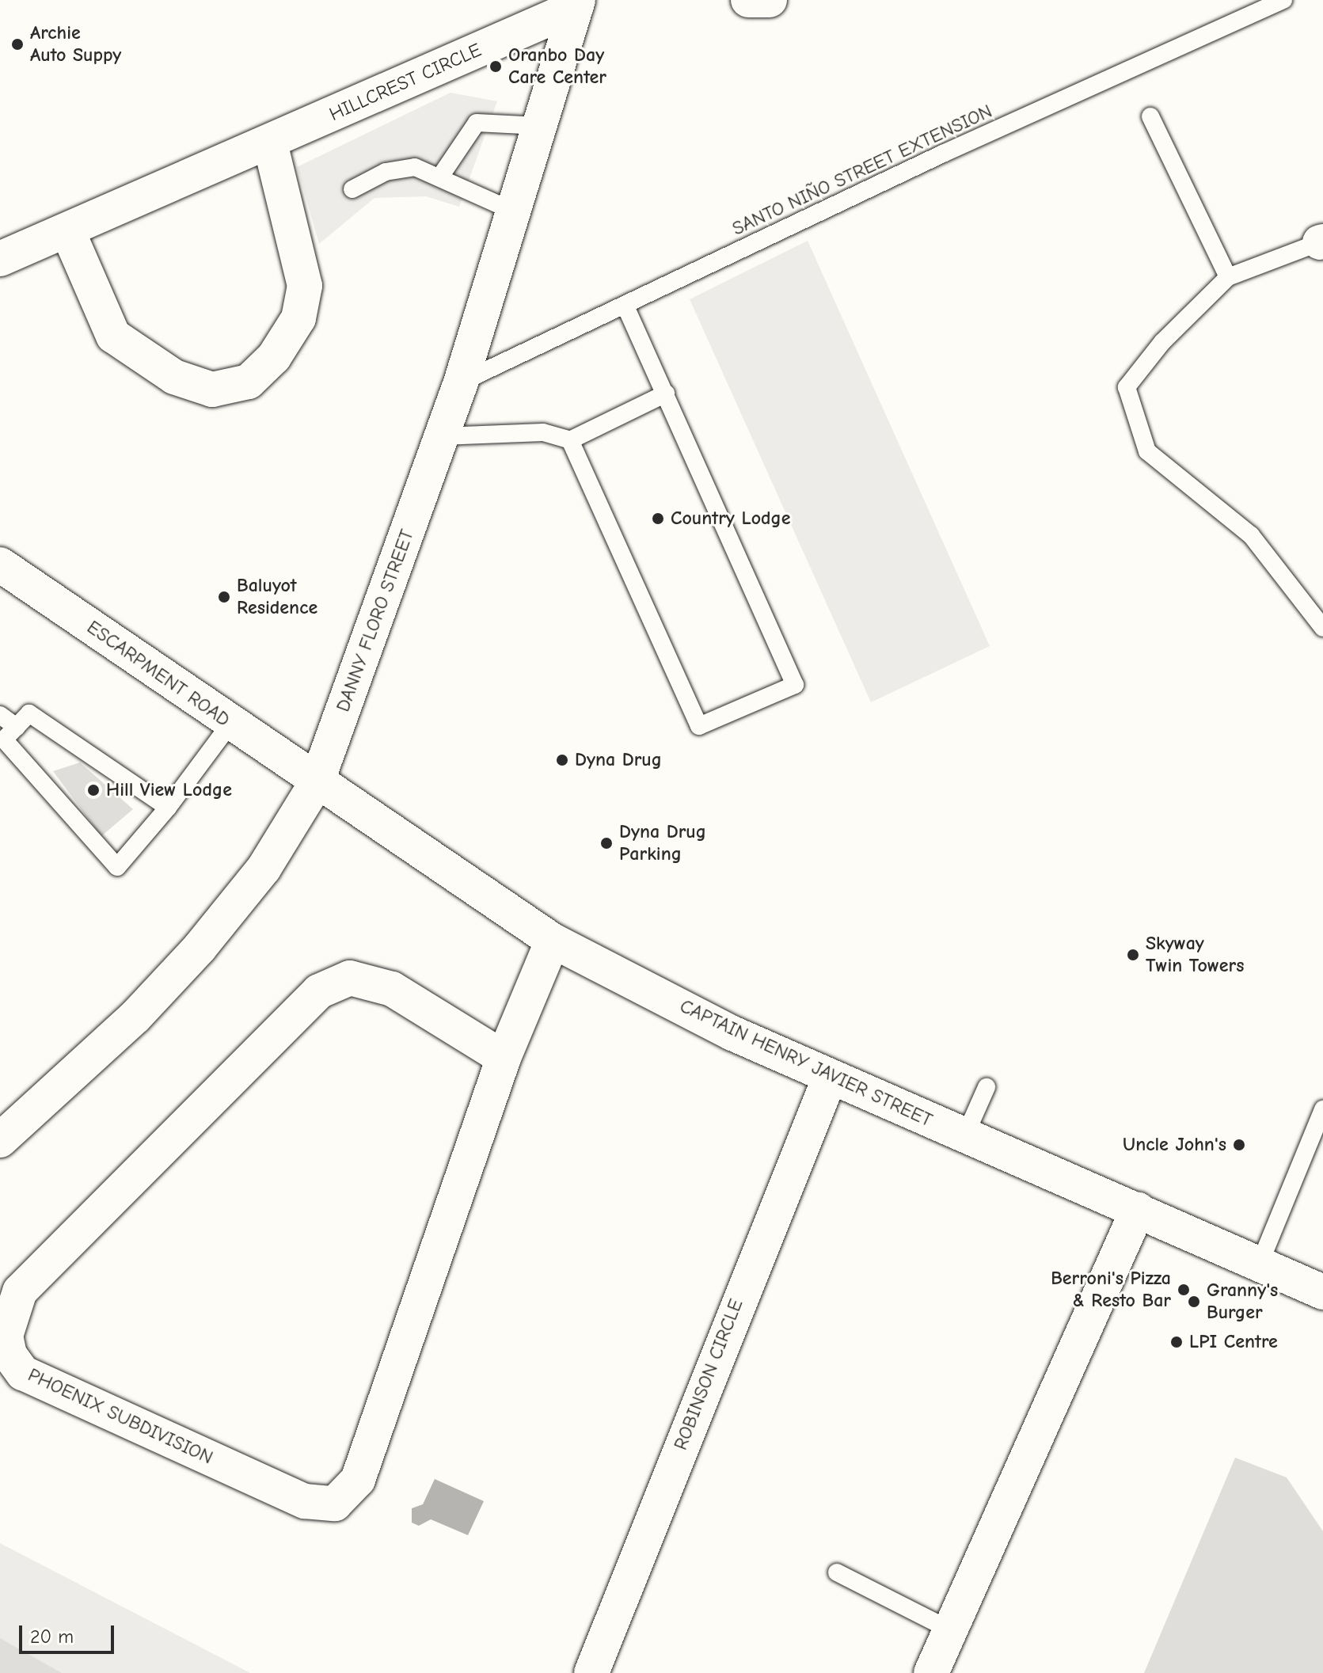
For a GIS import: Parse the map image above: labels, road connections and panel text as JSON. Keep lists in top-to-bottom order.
{
  "streets": {
    "street": [
      "HILLCREST CIRCLE",
      "DANNY FLORO STREET",
      "ESCARPMENT ROAD",
      "CAPTAIN HENRY JAVIER STREET",
      "ROBINSON CIRCLE",
      "PHOENIX SUBDIVISION"
    ],
    "lane": ["SANTO NIÑO STREET EXTENSION"]
  },
  "crossings": [
    ["HILLCREST CIRCLE", "DANNY FLORO STREET"],
    ["SANTO NIÑO STREET EXTENSION", "DANNY FLORO STREET"],
    ["DANNY FLORO STREET", "ESCARPMENT ROAD"],
    ["DANNY FLORO STREET", "CAPTAIN HENRY JAVIER STREET"],
    ["ESCARPMENT ROAD", "CAPTAIN HENRY JAVIER STREET"],
    ["CAPTAIN HENRY JAVIER STREET", "ROBINSON CIRCLE"],
    ["CAPTAIN HENRY JAVIER STREET", "PHOENIX SUBDIVISION"]
  ],
  "places": [
    "Archie Auto Suppy",
    "Oranbo Day Care Center",
    "Country Lodge",
    "Baluyot Residence",
    "Dyna Drug",
    "Hill View Lodge",
    "Dyna Drug Parking",
    "Skyway Twin Towers",
    "Uncle John's",
    "Berroni's Pizza & Resto Bar",
    "Granny's Burger",
    "LPI Centre"
  ],
  "scale_bar": "20 m"
}
